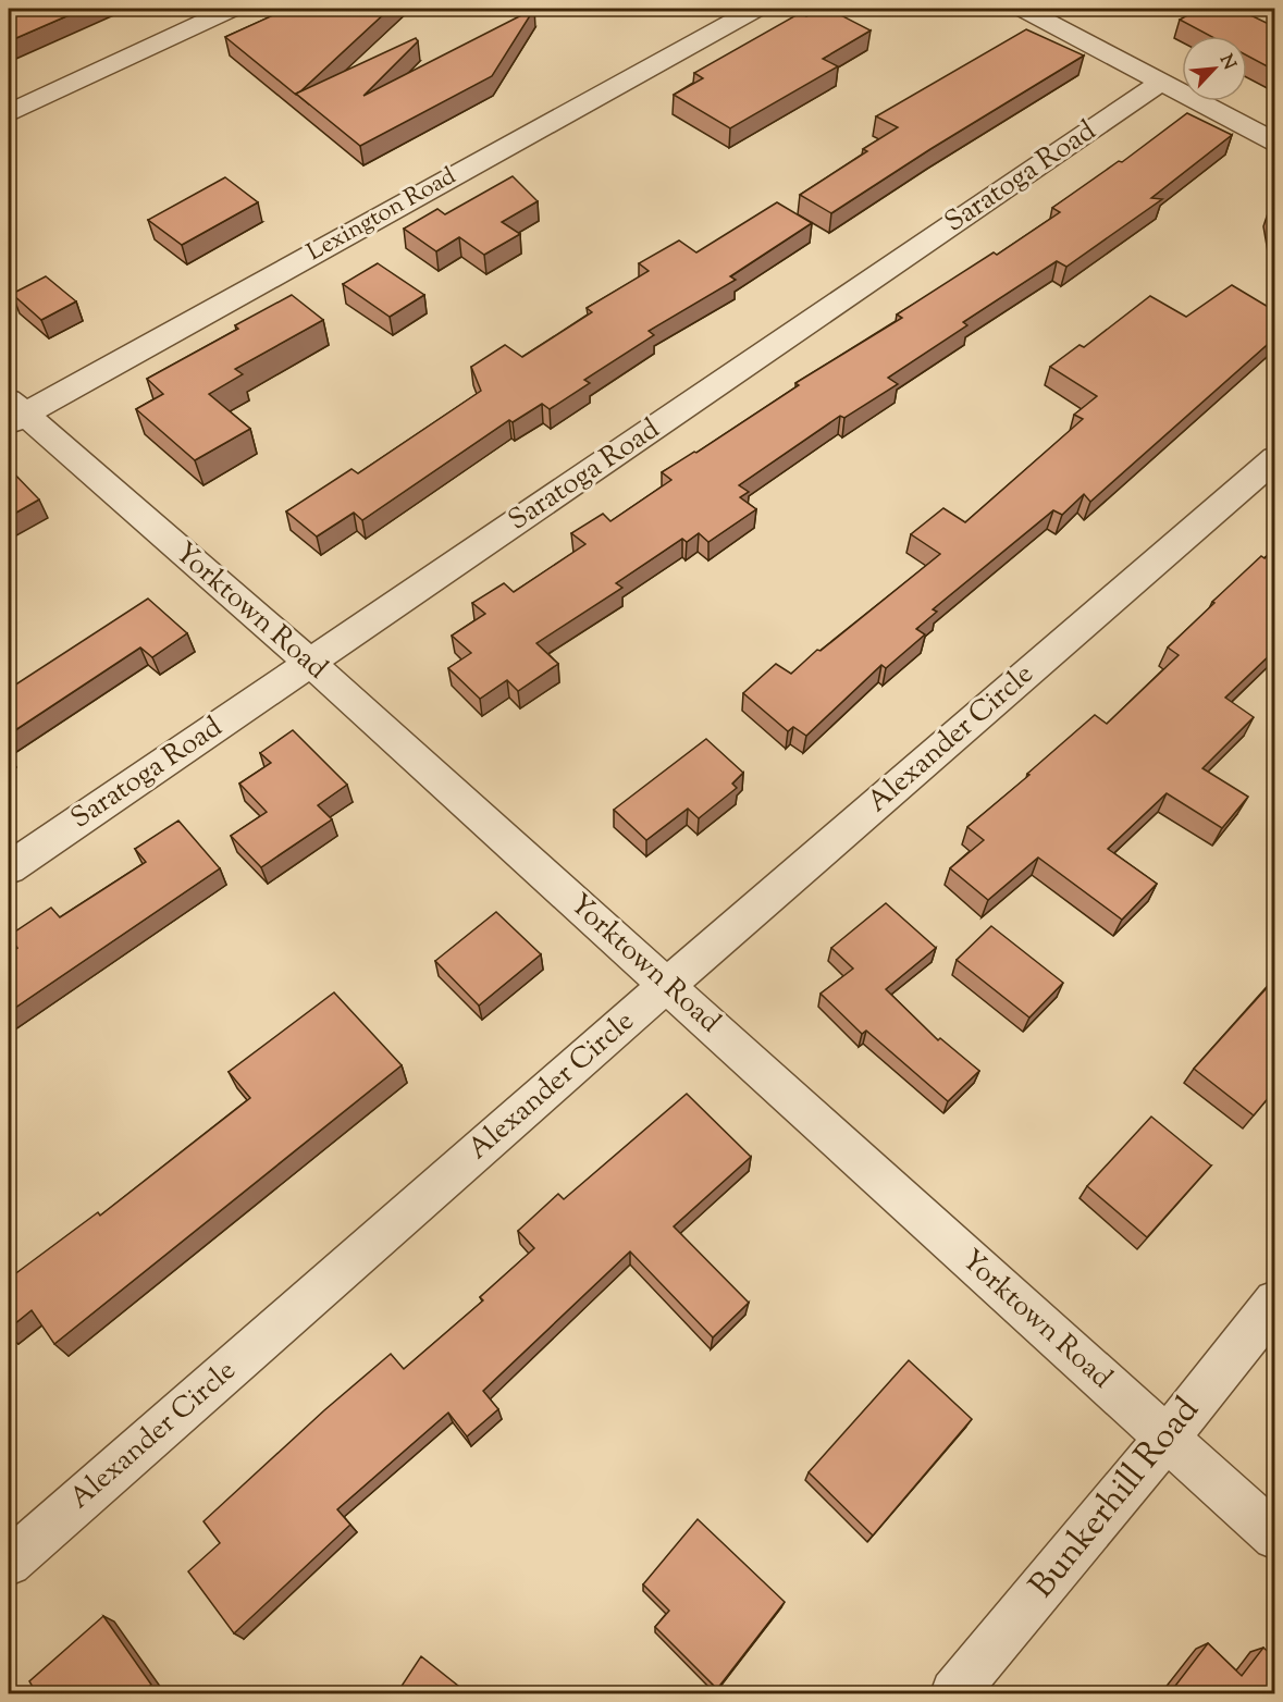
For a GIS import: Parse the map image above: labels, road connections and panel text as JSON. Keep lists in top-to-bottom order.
{
  "streets": {
    "street": [
      "Saratoga Road",
      "Lexington Road",
      "Yorktown Road",
      "Alexander Circle",
      "Bunkerhill Road"
    ]
  },
  "crossings": [
    ["Saratoga Road", "Yorktown Road"],
    ["Lexington Road", "Yorktown Road"],
    ["Yorktown Road", "Alexander Circle"],
    ["Yorktown Road", "Bunkerhill Road"]
  ],
  "north": "top right"
}
